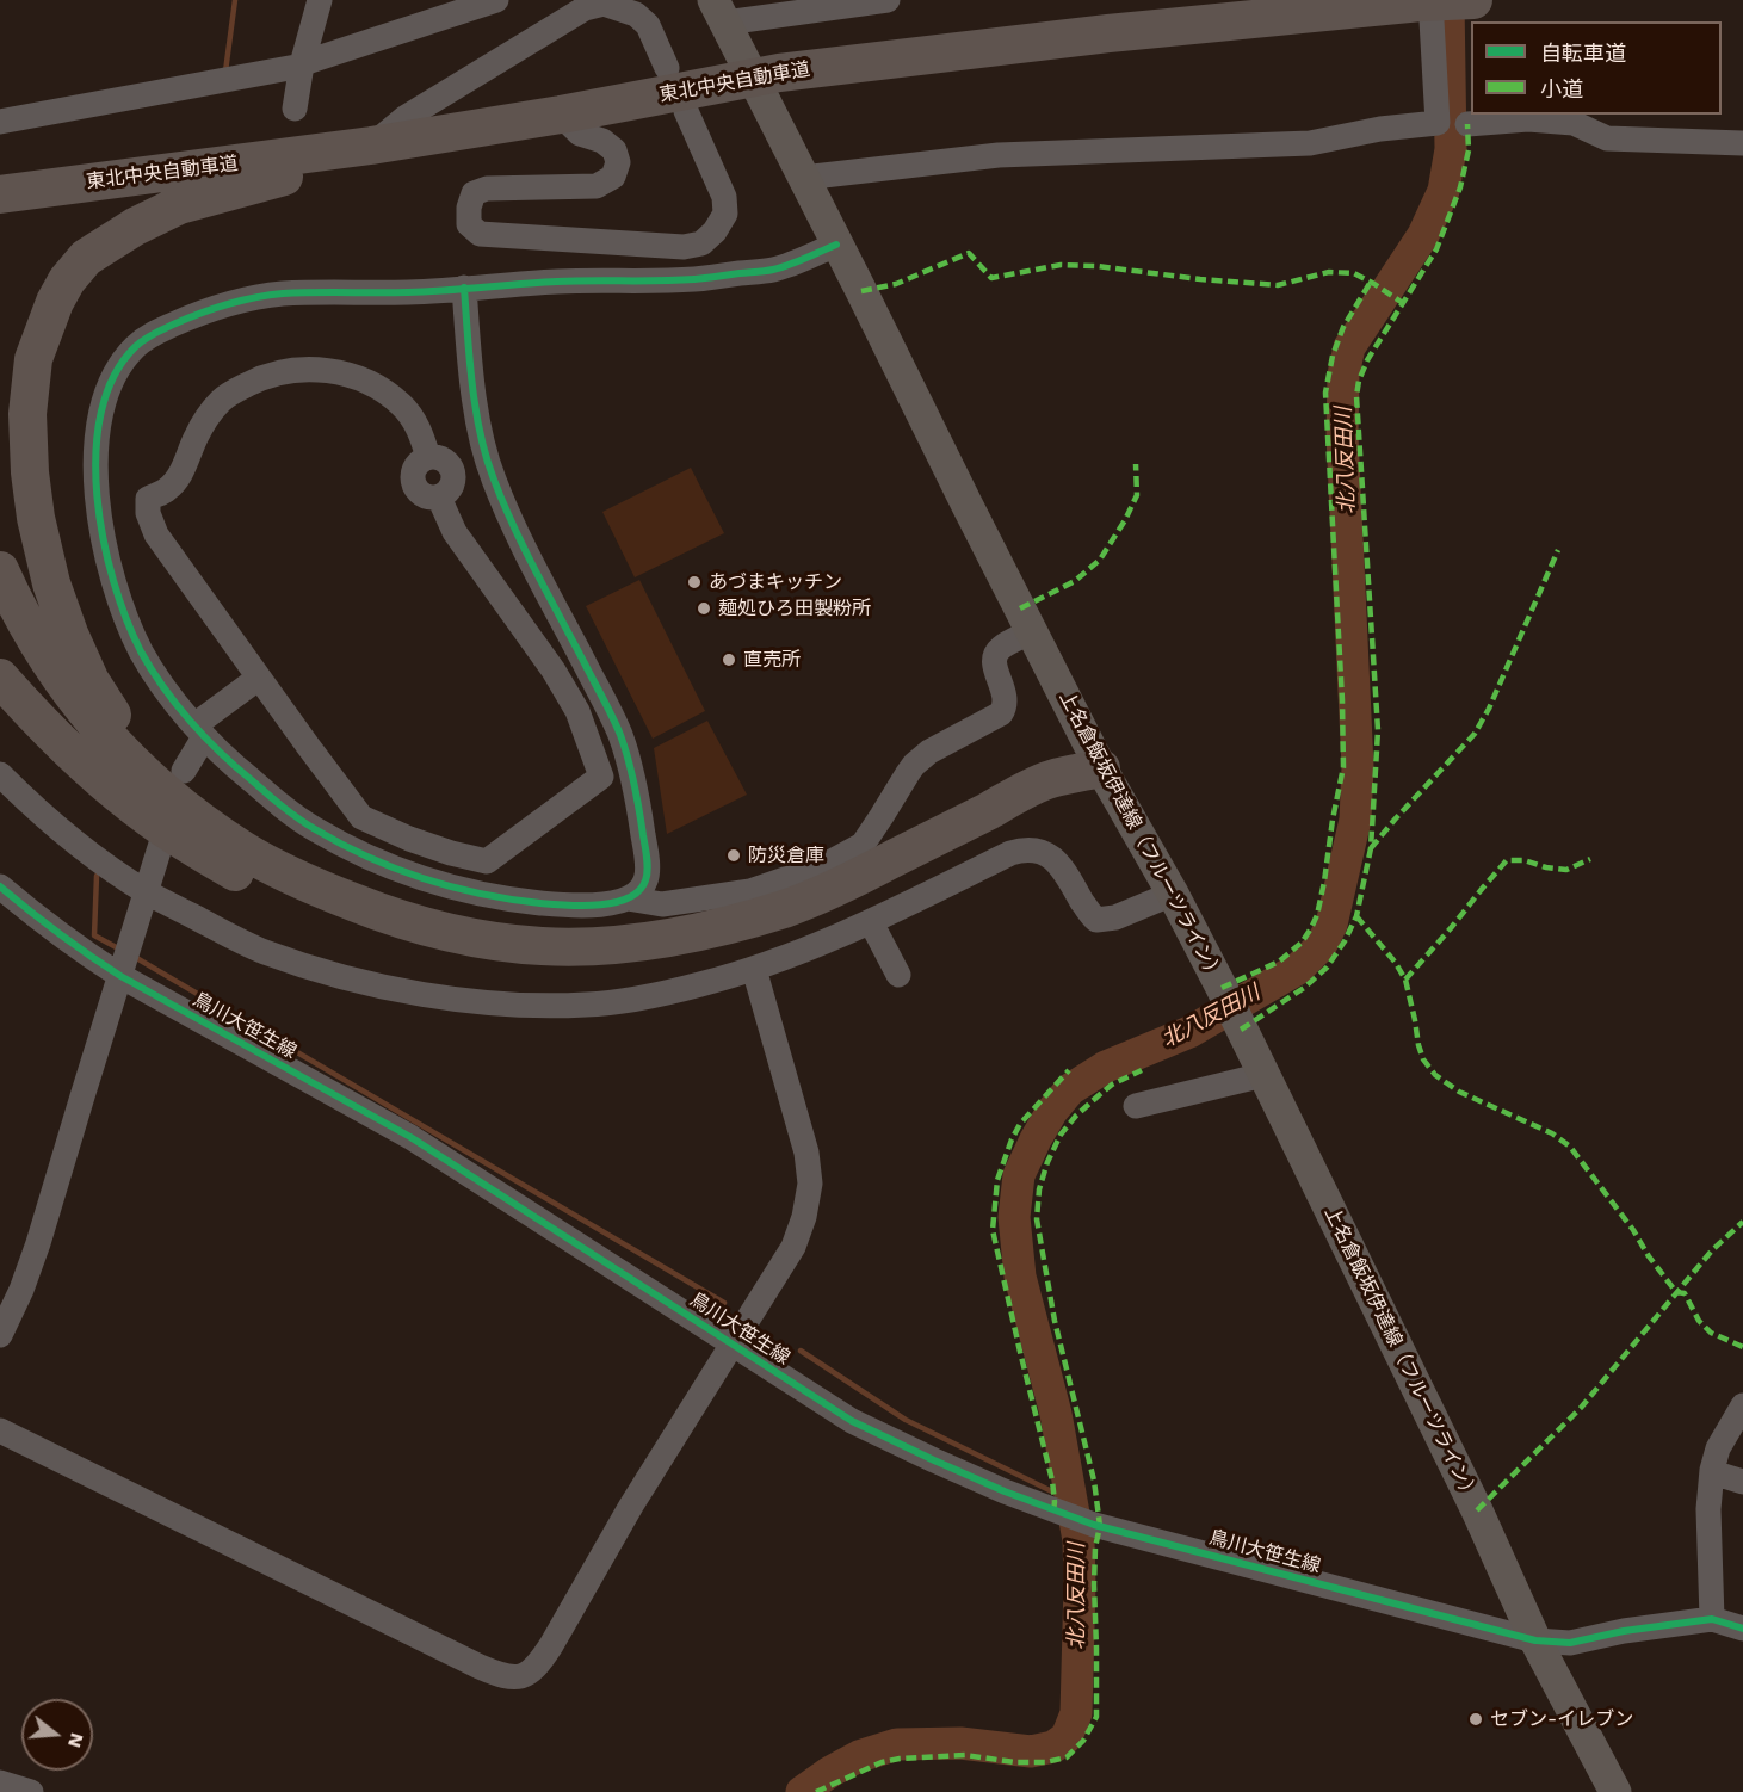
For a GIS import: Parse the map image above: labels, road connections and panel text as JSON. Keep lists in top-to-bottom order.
{
  "streets": {
    "highway": ["東北中央自動車道"],
    "main road": ["上名倉飯坂伊達線（フルーツライン）"],
    "street": ["鳥川大笹生線"]
  },
  "crossings": [
    ["上名倉飯坂伊達線（フルーツライン）", "鳥川大笹生線"]
  ],
  "water": ["北八反田川"],
  "places": [
    "あづまキッチン",
    "麺処ひろ田製粉所",
    "直売所",
    "防災倉庫",
    "セブン-イレブン"
  ],
  "legend": ["自転車道", "小道"],
  "north": "right"
}
